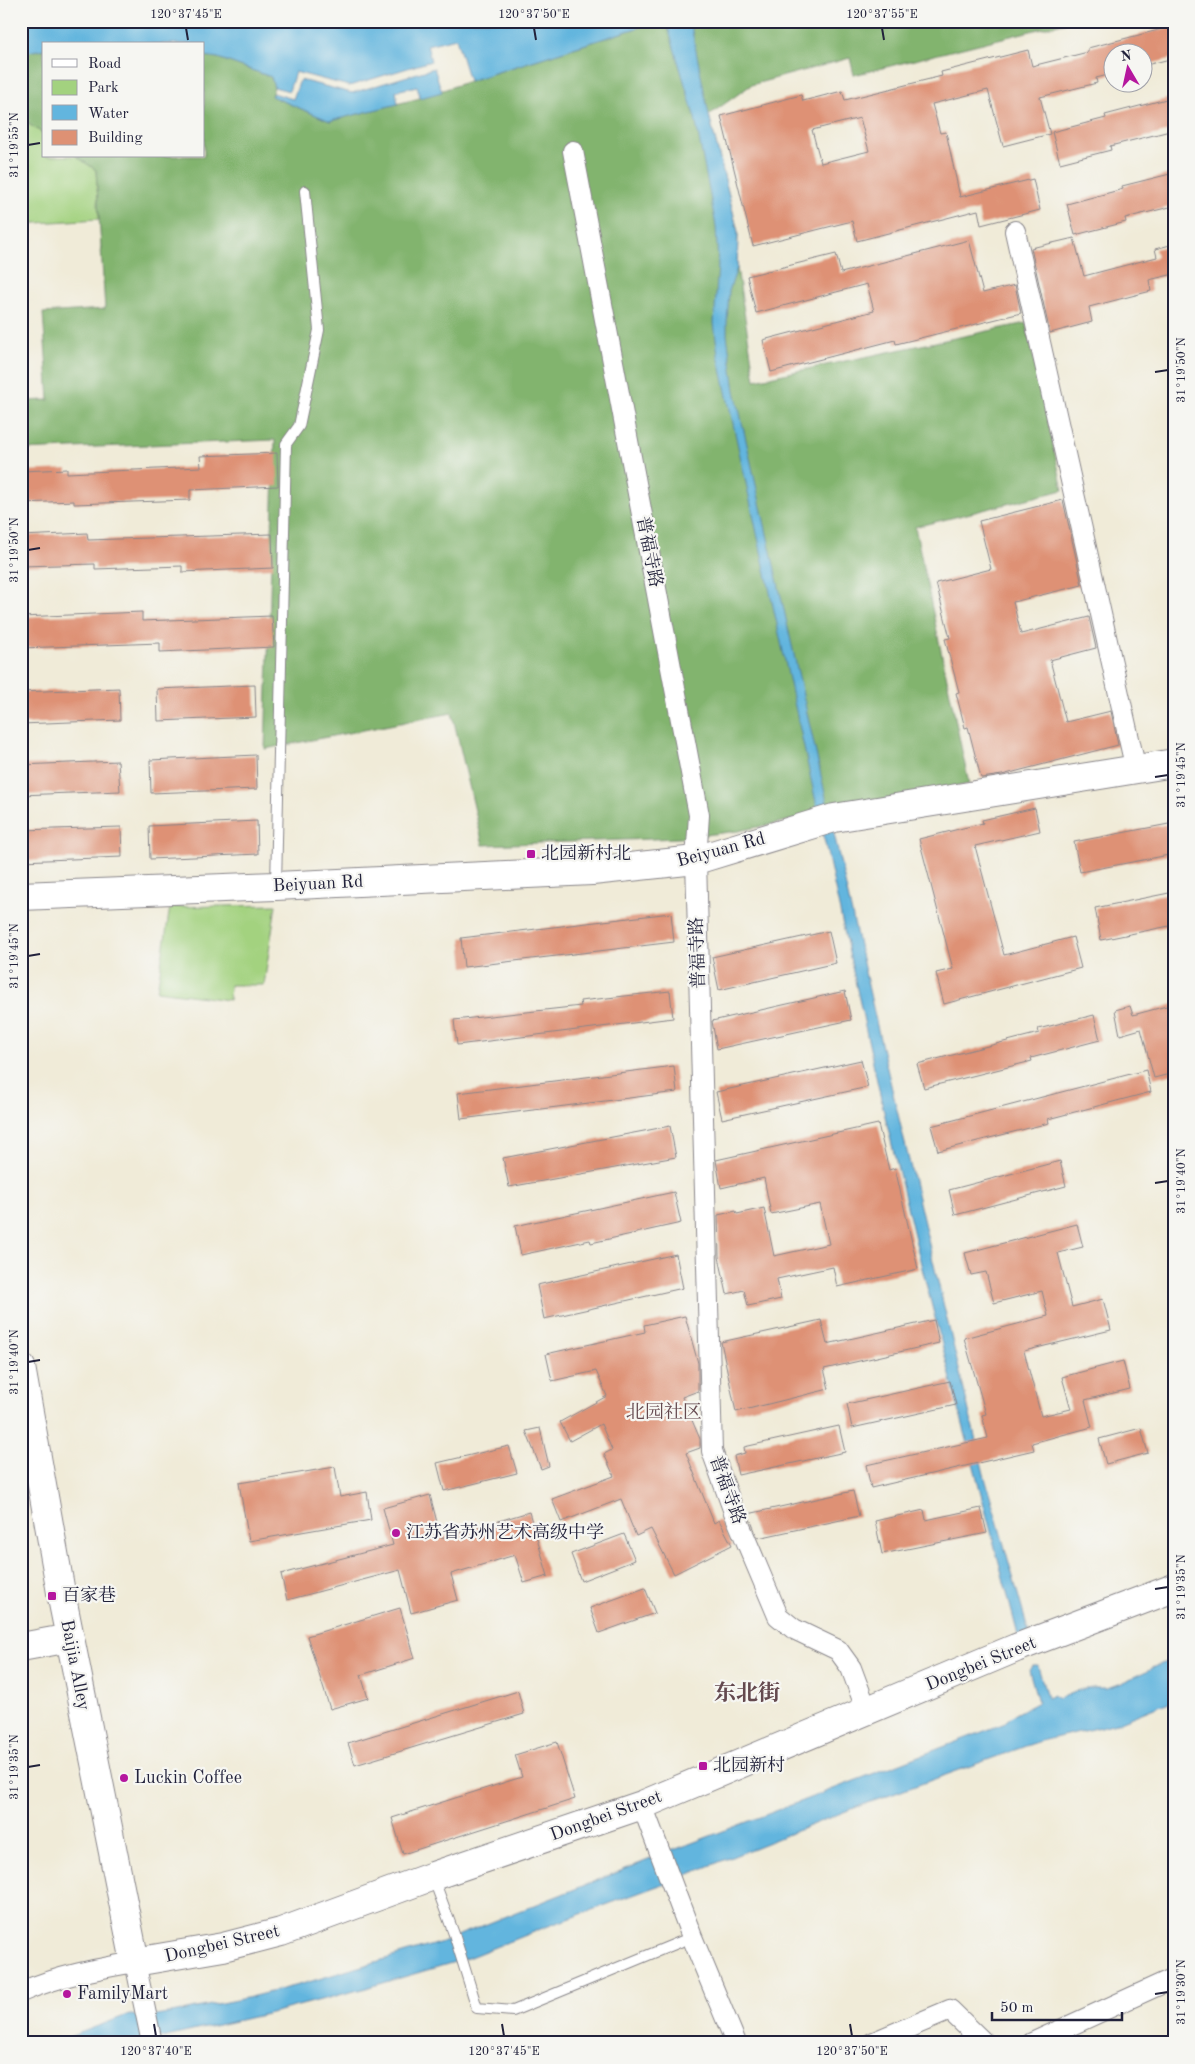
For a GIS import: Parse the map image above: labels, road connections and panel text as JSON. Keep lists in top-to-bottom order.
{
  "streets": {
    "street": [
      "普福寺路",
      "Beiyuan Rd",
      "Dongbei Street",
      "Baijia Alley"
    ]
  },
  "crossings": [
    ["普福寺路", "Beiyuan Rd"],
    ["普福寺路", "Dongbei Street"],
    ["Dongbei Street", "Baijia Alley"]
  ],
  "districts": ["北园社区", "东北街"],
  "places": {
    "transit": ["北园新村北", "百家巷", "北园新村"],
    "other": ["江苏省苏州艺术高级中学", "Luckin Coffee", "FamilyMart"]
  },
  "legend": [
    "Road",
    "Park",
    "Water",
    "Building"
  ],
  "scale_bar": "50 m",
  "north": "top",
  "coordinates": [
    "120°37'45\"E",
    "120°37'50\"E",
    "120°37'55\"E",
    "31°19'55\"N",
    "31°19'50\"N",
    "31°19'45\"N",
    "31°19'40\"N",
    "31°19'35\"N",
    "31°19'30\"N",
    "120°37'40\"E"
  ]
}
